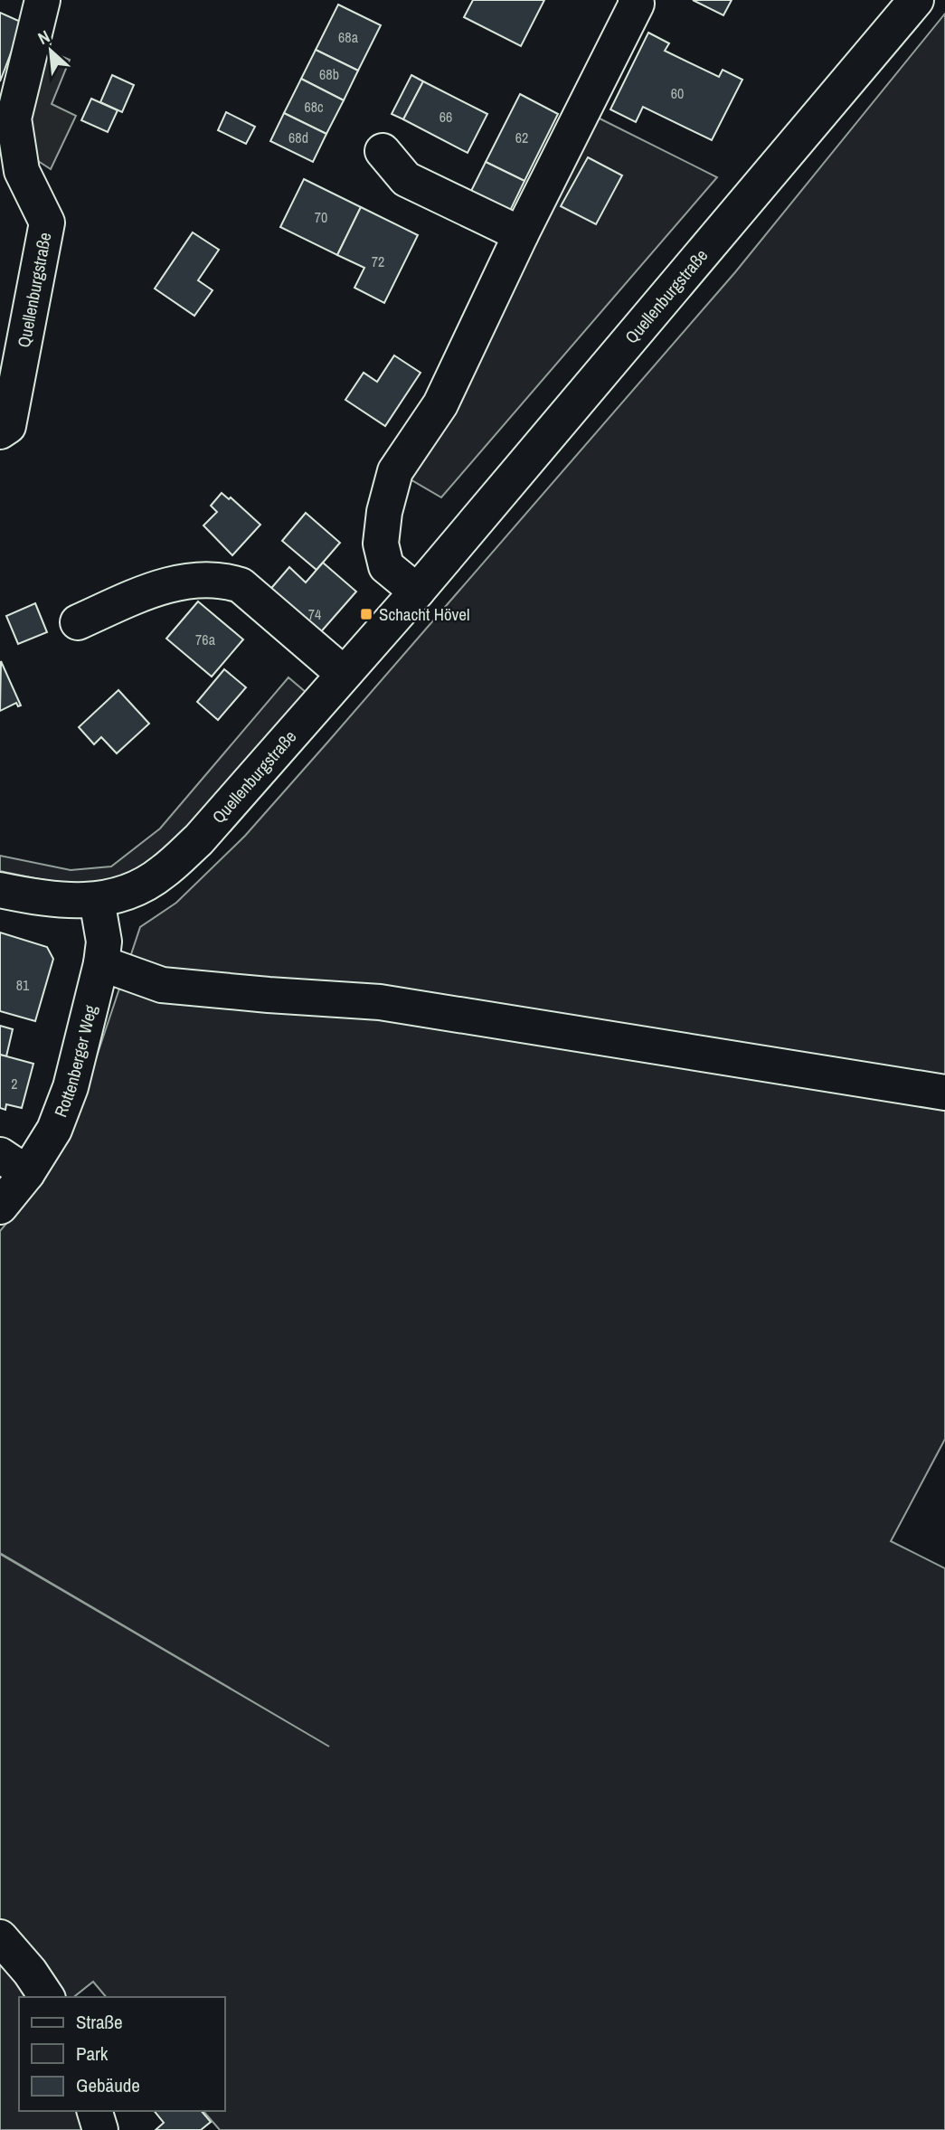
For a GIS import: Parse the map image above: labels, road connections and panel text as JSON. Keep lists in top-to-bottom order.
{
  "streets": {
    "street": ["Quellenburgstraße", "Rottenberger Weg"]
  },
  "crossings": [
    ["Quellenburgstraße", "Rottenberger Weg"]
  ],
  "places": {
    "transit": ["Schacht Hövel"]
  },
  "house_numbers": [
    "68a",
    "68b",
    "60",
    "68c",
    "66",
    "68d",
    "62",
    "70",
    "72",
    "74",
    "76a",
    "81",
    "2"
  ],
  "legend": ["Straße", "Park", "Gebäude"],
  "north": "top left"
}
